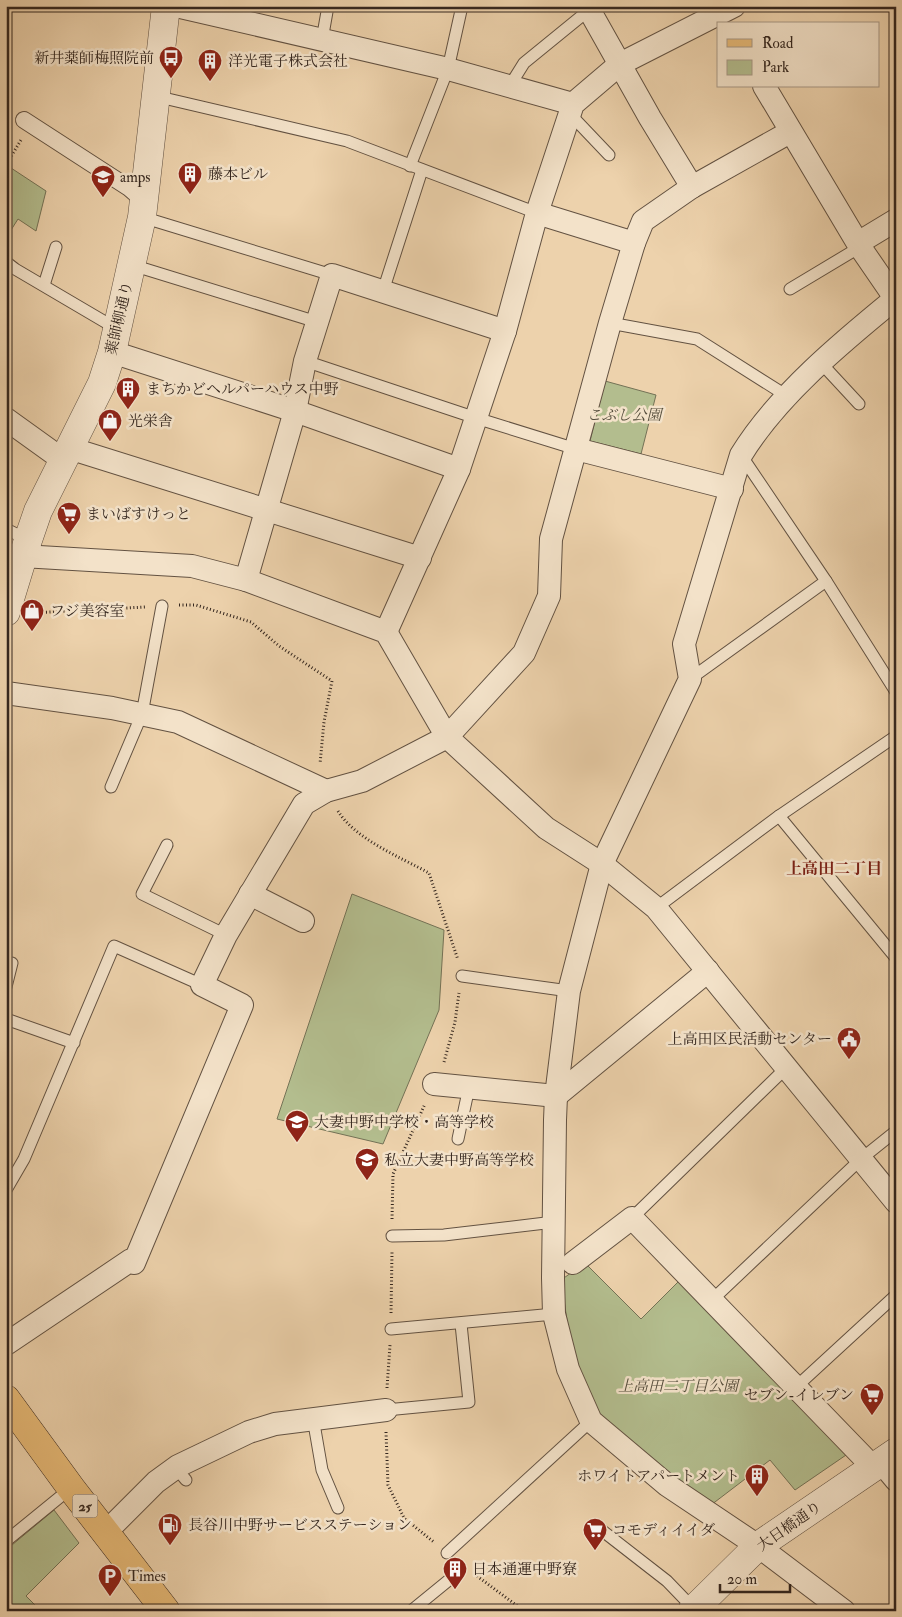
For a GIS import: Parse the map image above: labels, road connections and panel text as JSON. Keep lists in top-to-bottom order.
{
  "streets": {
    "main road": ["25"],
    "street": ["薬師柳通り", "大日橋通り"]
  },
  "districts": ["上高田二丁目"],
  "parks": ["こぶし公園", "上高田二丁目公園"],
  "places": {
    "bus stop": ["新井薬師梅照院前"],
    "building": [
      "洋光電子株式会社",
      "藤本ビル",
      "まちかどヘルパーハウス中野",
      "ホワイトアパートメント",
      "日本通運中野寮"
    ],
    "school or university": ["amps", "大妻中野中学校・高等学校", "私立大妻中野高等学校"],
    "shop": ["光栄舎", "フジ美容室"],
    "supermarket": ["まいばすけっと", "セブン-イレブン", "コモディイイダ"],
    "public building": ["上高田区民活動センター"],
    "fuel station": ["長谷川中野サービスステーション"],
    "parking": ["Times"]
  },
  "legend": ["Road", "Park"],
  "scale_bar": "20 m"
}
